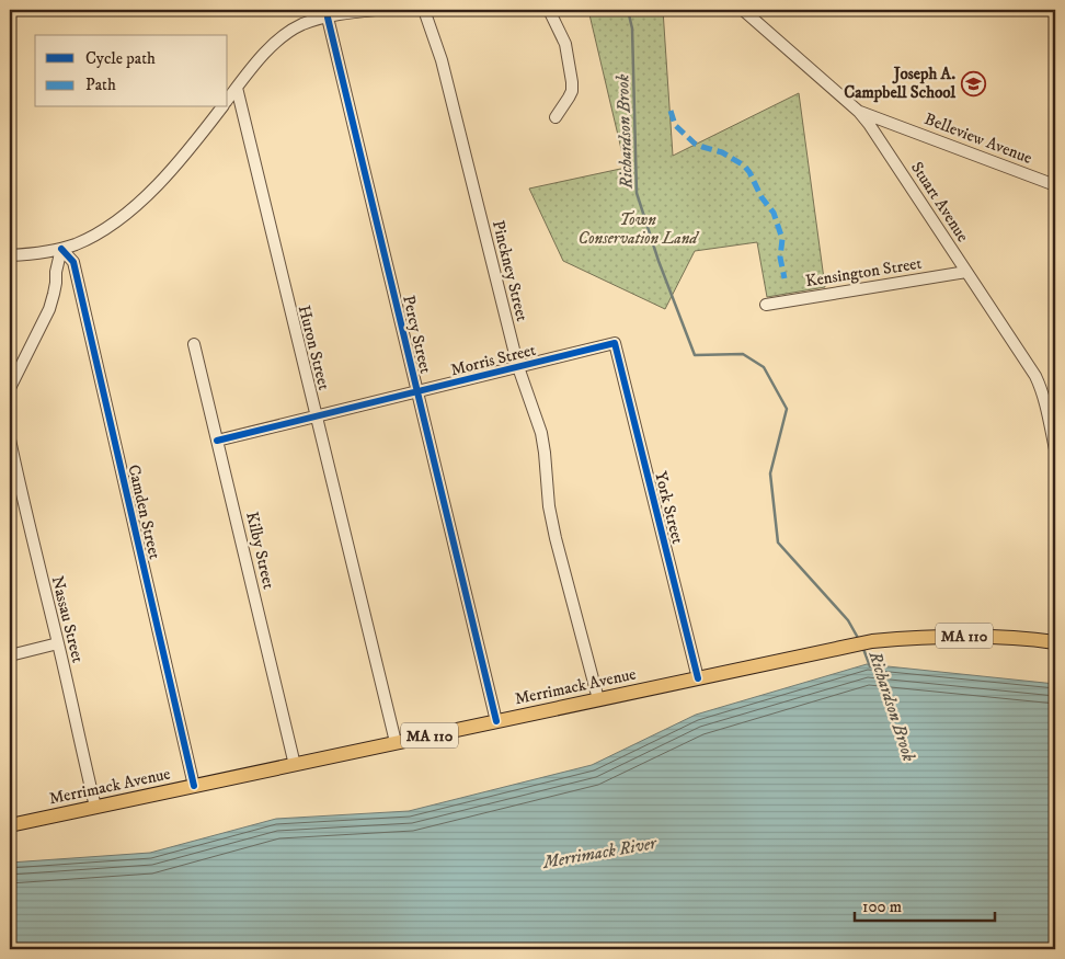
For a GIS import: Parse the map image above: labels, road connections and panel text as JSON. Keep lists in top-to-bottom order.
{
  "streets": {
    "main road": ["MA 110", "Merrimack Avenue"],
    "street": [
      "Belleview Avenue",
      "Stuart Avenue",
      "Pinckney Street",
      "Kensington Street",
      "Percy Street",
      "Huron Street",
      "Morris Street",
      "York Street",
      "Camden Street",
      "Kilby Street",
      "Nassau Street"
    ]
  },
  "crossings": [
    ["Belleview Avenue", "Stuart Avenue"],
    ["Stuart Avenue", "Kensington Street"],
    ["Pinckney Street", "Morris Street"],
    ["Pinckney Street", "Merrimack Avenue"],
    ["Percy Street", "Morris Street"],
    ["Percy Street", "Merrimack Avenue"],
    ["Huron Street", "Morris Street"],
    ["Huron Street", "Merrimack Avenue"],
    ["Morris Street", "York Street"],
    ["Morris Street", "Kilby Street"],
    ["York Street", "Merrimack Avenue"],
    ["Camden Street", "Merrimack Avenue"],
    ["Kilby Street", "Merrimack Avenue"],
    ["Nassau Street", "Merrimack Avenue"]
  ],
  "water": ["Richardson Brook", "Merrimack River"],
  "parks": ["Town Conservation Land"],
  "places": {
    "school or university": ["Joseph A. Campbell School"]
  },
  "legend": ["Cycle path", "Path"],
  "scale_bar": "100 m"
}
